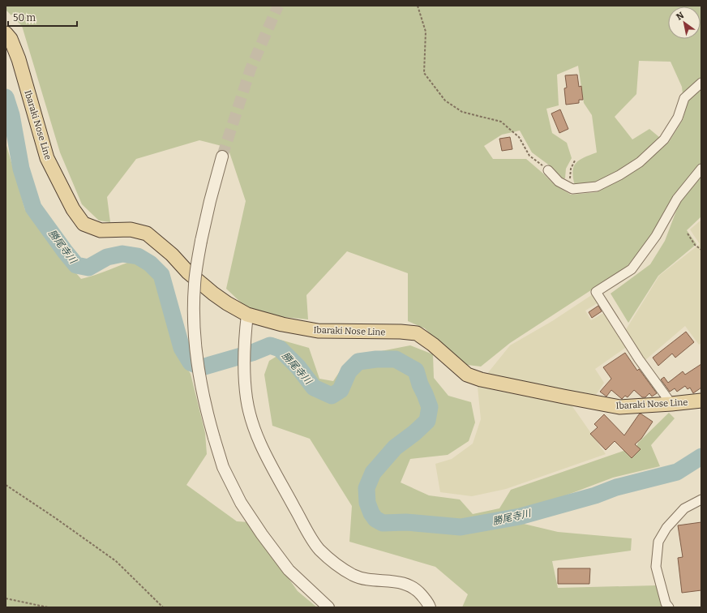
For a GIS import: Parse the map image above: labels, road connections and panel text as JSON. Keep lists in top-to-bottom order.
{
  "streets": {
    "main road": ["Ibaraki Nose Line"]
  },
  "water": ["勝尾寺川"],
  "scale_bar": "50 m",
  "north": "top left"
}
